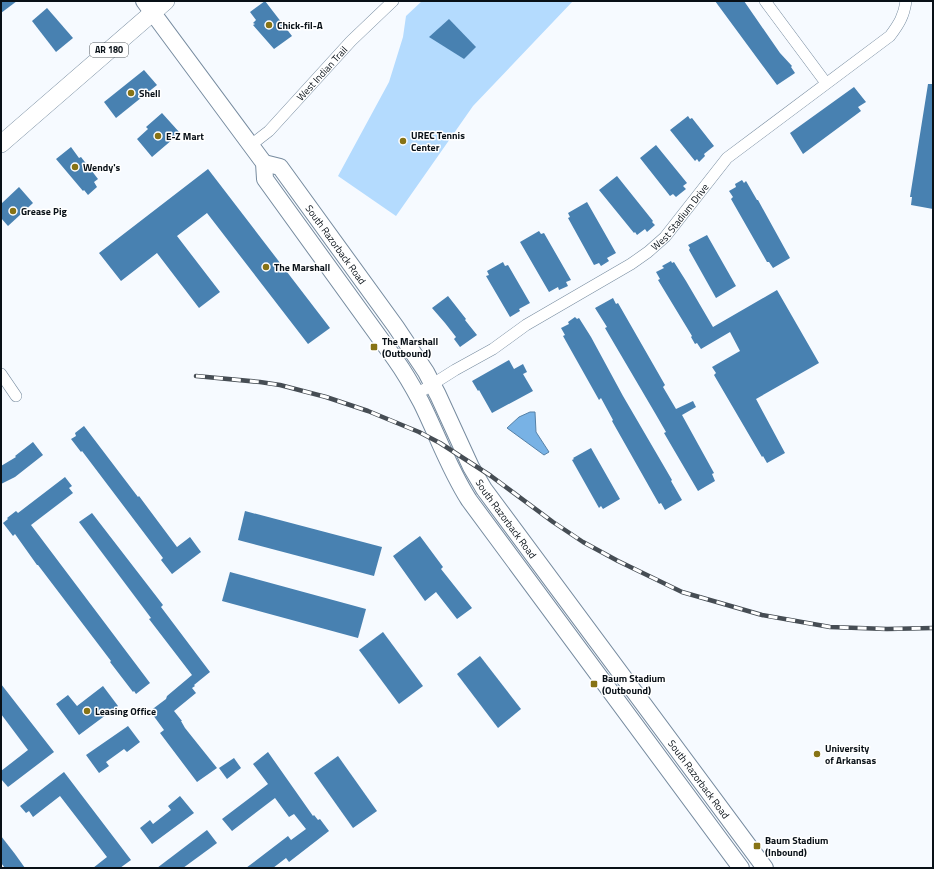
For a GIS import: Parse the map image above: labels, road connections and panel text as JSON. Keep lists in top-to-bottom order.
{
  "streets": {
    "main road": ["AR 180", "South Razorback Road"],
    "street": ["West Indian Trail", "West Stadium Drive"]
  },
  "crossings": [
    ["AR 180", "South Razorback Road"],
    ["West Indian Trail", "South Razorback Road"],
    ["West Stadium Drive", "South Razorback Road"]
  ],
  "places": {
    "other": [
      "Chick-fil-A",
      "Shell",
      "E-Z Mart",
      "UREC Tennis Center",
      "Wendy's",
      "Grease Pig",
      "The Marshall",
      "Leasing Office",
      "University of Arkansas"
    ],
    "transit": ["The Marshall (Outbound)", "Baum Stadium (Outbound)", "Baum Stadium (Inbound)"]
  }
}
